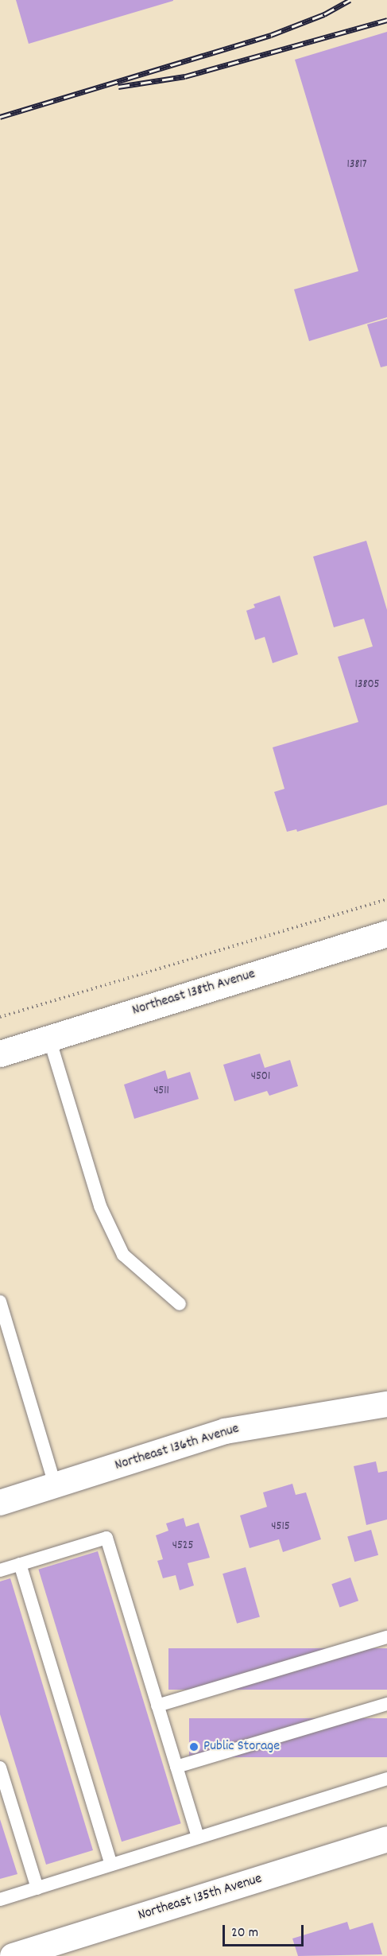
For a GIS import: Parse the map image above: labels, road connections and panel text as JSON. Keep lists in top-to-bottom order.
{
  "streets": {
    "street": ["Northeast 138th Avenue", "Northeast 136th Avenue", "Northeast 135th Avenue"]
  },
  "places": ["Public Storage"],
  "house_numbers": [
    "13817",
    "13805",
    "4501",
    "4511",
    "4515",
    "4525"
  ],
  "scale_bar": "20 m"
}
